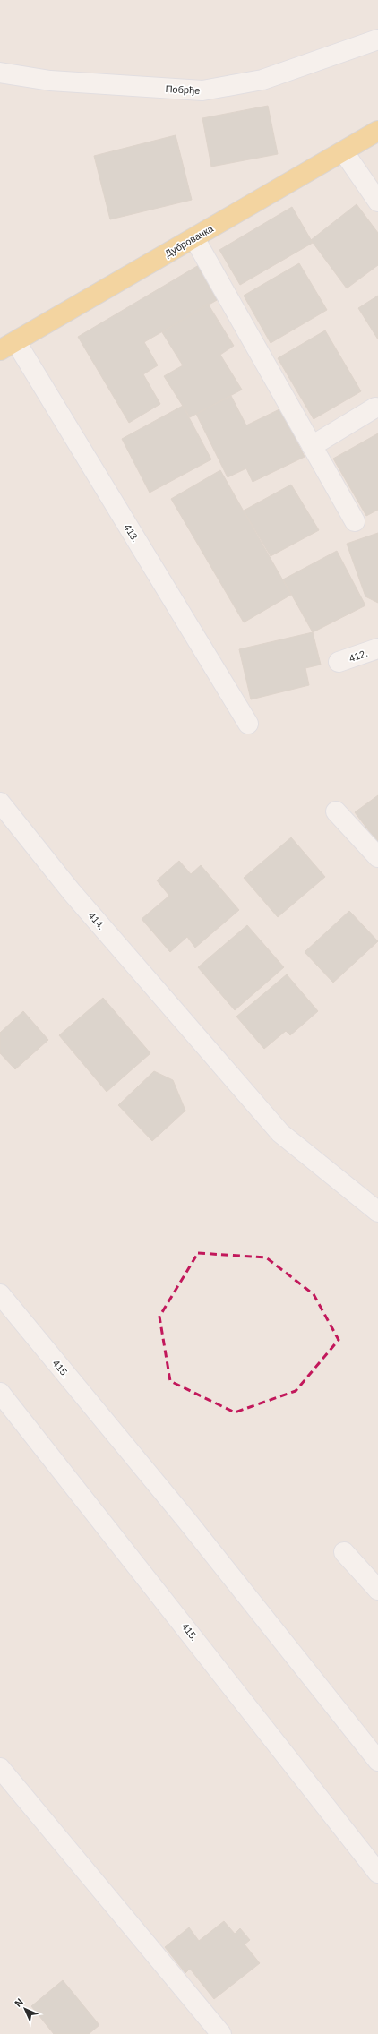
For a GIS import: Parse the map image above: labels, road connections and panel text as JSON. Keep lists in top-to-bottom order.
{
  "streets": {
    "main road": ["Дубровачка"],
    "street": [
      "Побрђе",
      "413.",
      "412.",
      "414.",
      "415."
    ]
  },
  "crossings": [
    ["Дубровачка", "413."]
  ],
  "north": "top left"
}
